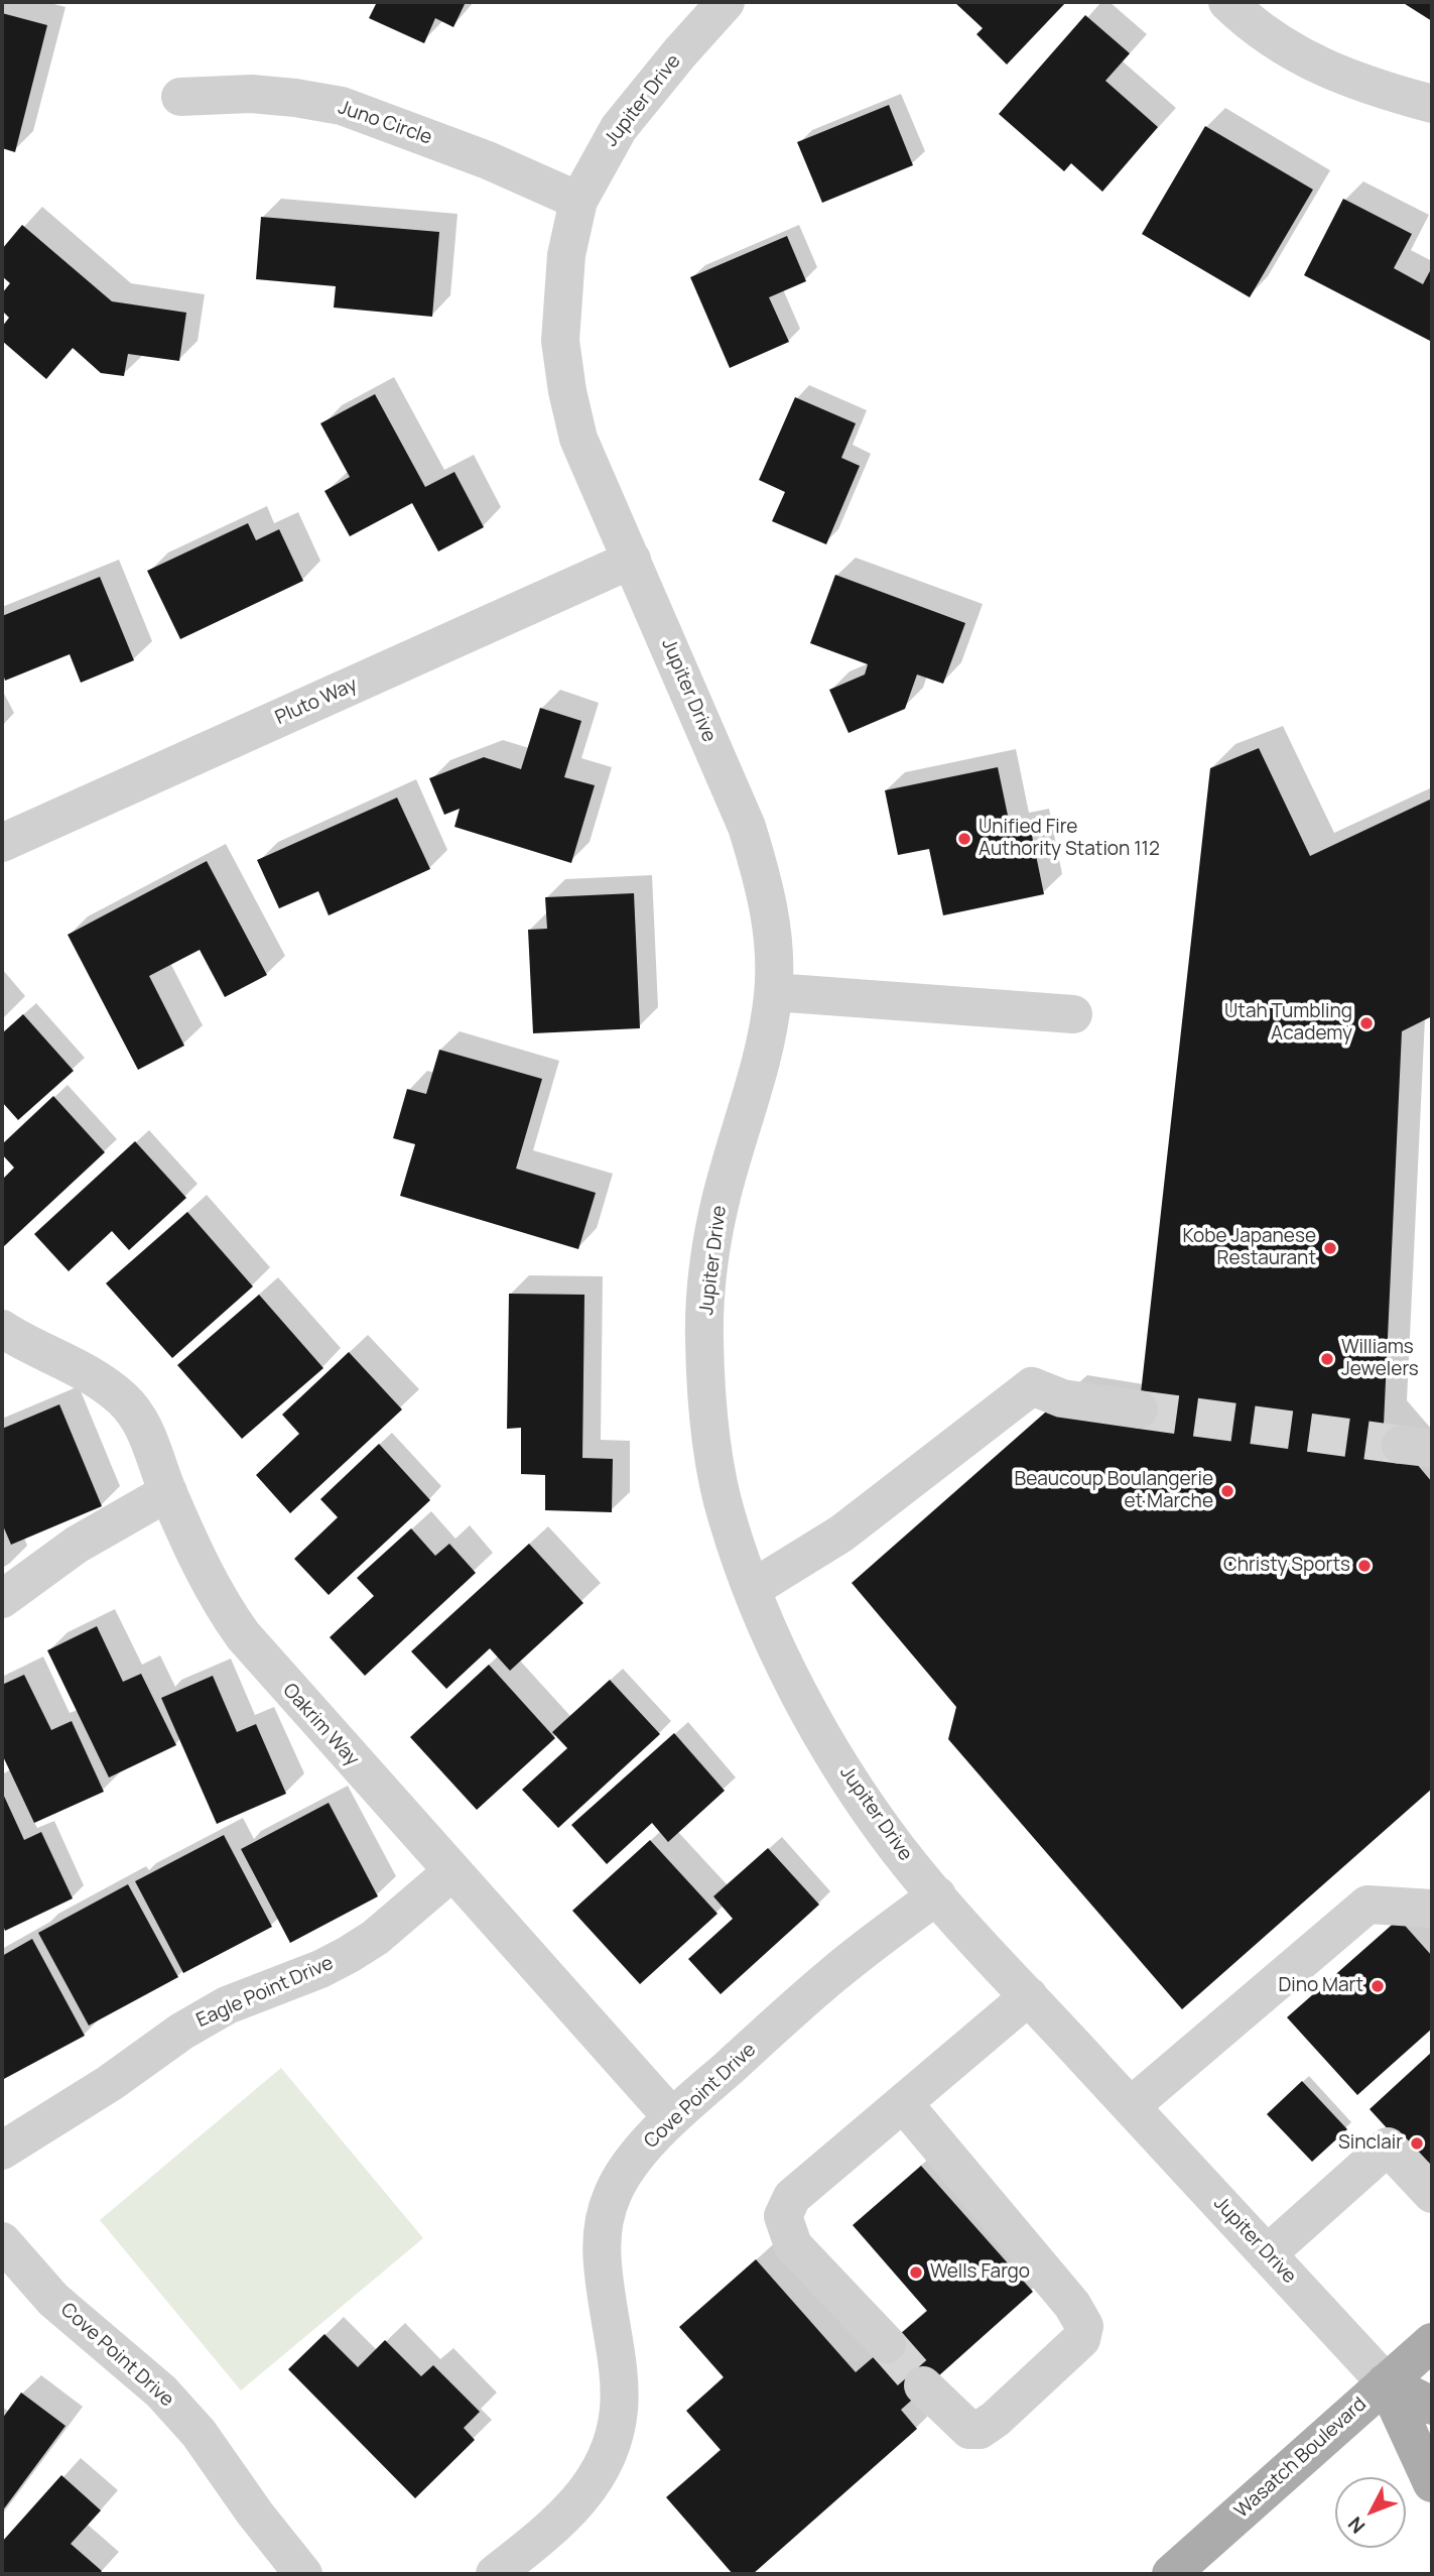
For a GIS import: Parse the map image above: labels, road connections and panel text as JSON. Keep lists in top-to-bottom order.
{
  "streets": {
    "main road": ["Wasatch Boulevard"],
    "street": [
      "Jupiter Drive",
      "Juno Circle",
      "Pluto Way",
      "Oakrim Way",
      "Eagle Point Drive",
      "Cove Point Drive"
    ]
  },
  "crossings": [
    ["Jupiter Drive", "Juno Circle"],
    ["Jupiter Drive", "Pluto Way"],
    ["Jupiter Drive", "Cove Point Drive"],
    ["Jupiter Drive", "Wasatch Boulevard"],
    ["Oakrim Way", "Eagle Point Drive"],
    ["Oakrim Way", "Cove Point Drive"]
  ],
  "places": [
    "Unified Fire Authority Station 112",
    "Utah Tumbling Academy",
    "Kobe Japanese Restaurant",
    "Williams Jewelers",
    "Beaucoup Boulangerie et Marche",
    "Christy Sports",
    "Dino Mart",
    "Sinclair",
    "Wells Fargo"
  ],
  "north": "bottom left"
}
